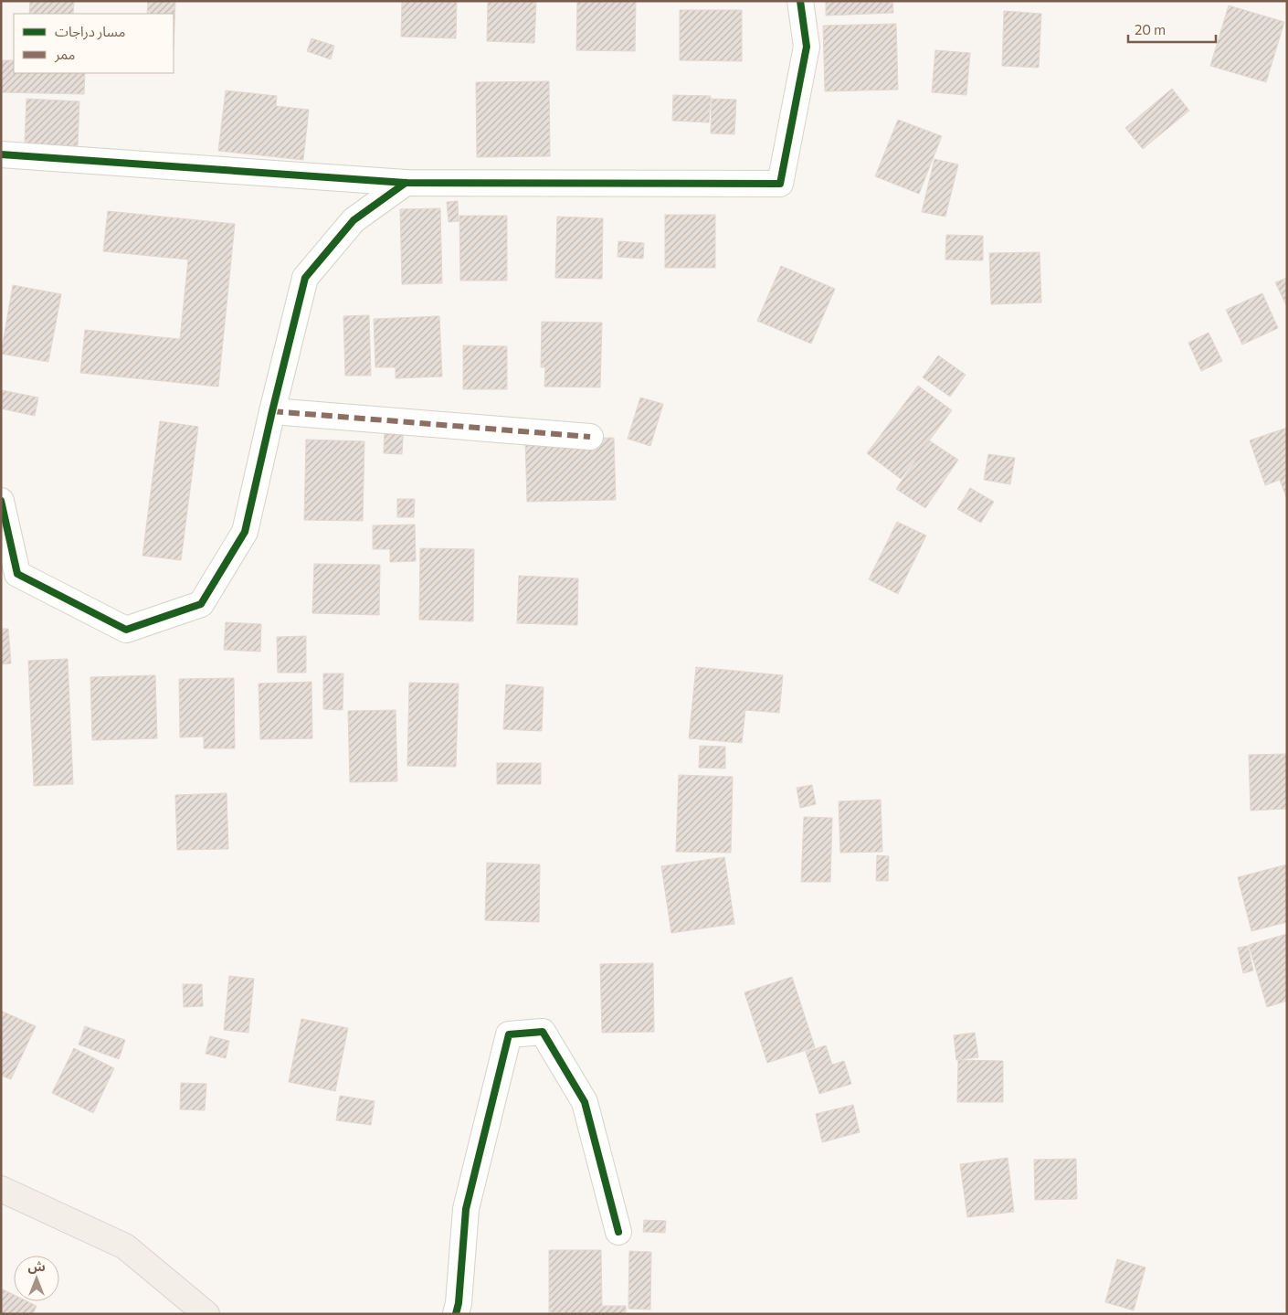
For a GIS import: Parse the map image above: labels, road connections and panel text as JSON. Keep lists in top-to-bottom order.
{
  "legend": ["مسار دراجات", "ممر"],
  "scale_bar": "20 m",
  "north": "top"
}
